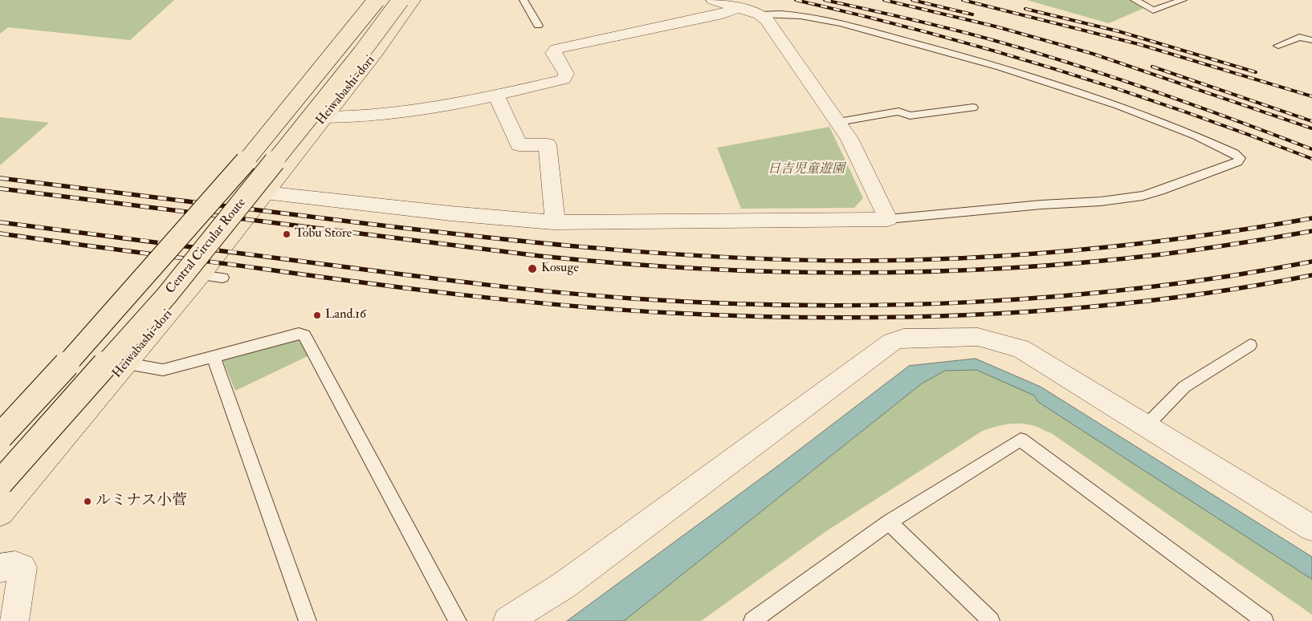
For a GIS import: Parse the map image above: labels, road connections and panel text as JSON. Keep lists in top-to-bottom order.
{
  "streets": {
    "main road": ["Heiwabashi-dori", "Central Circular Route"]
  },
  "parks": ["日吉児童遊園"],
  "places": [
    "Tobu Store",
    "Kosuge",
    "Land.16",
    "ルミナス小菅"
  ]
}
